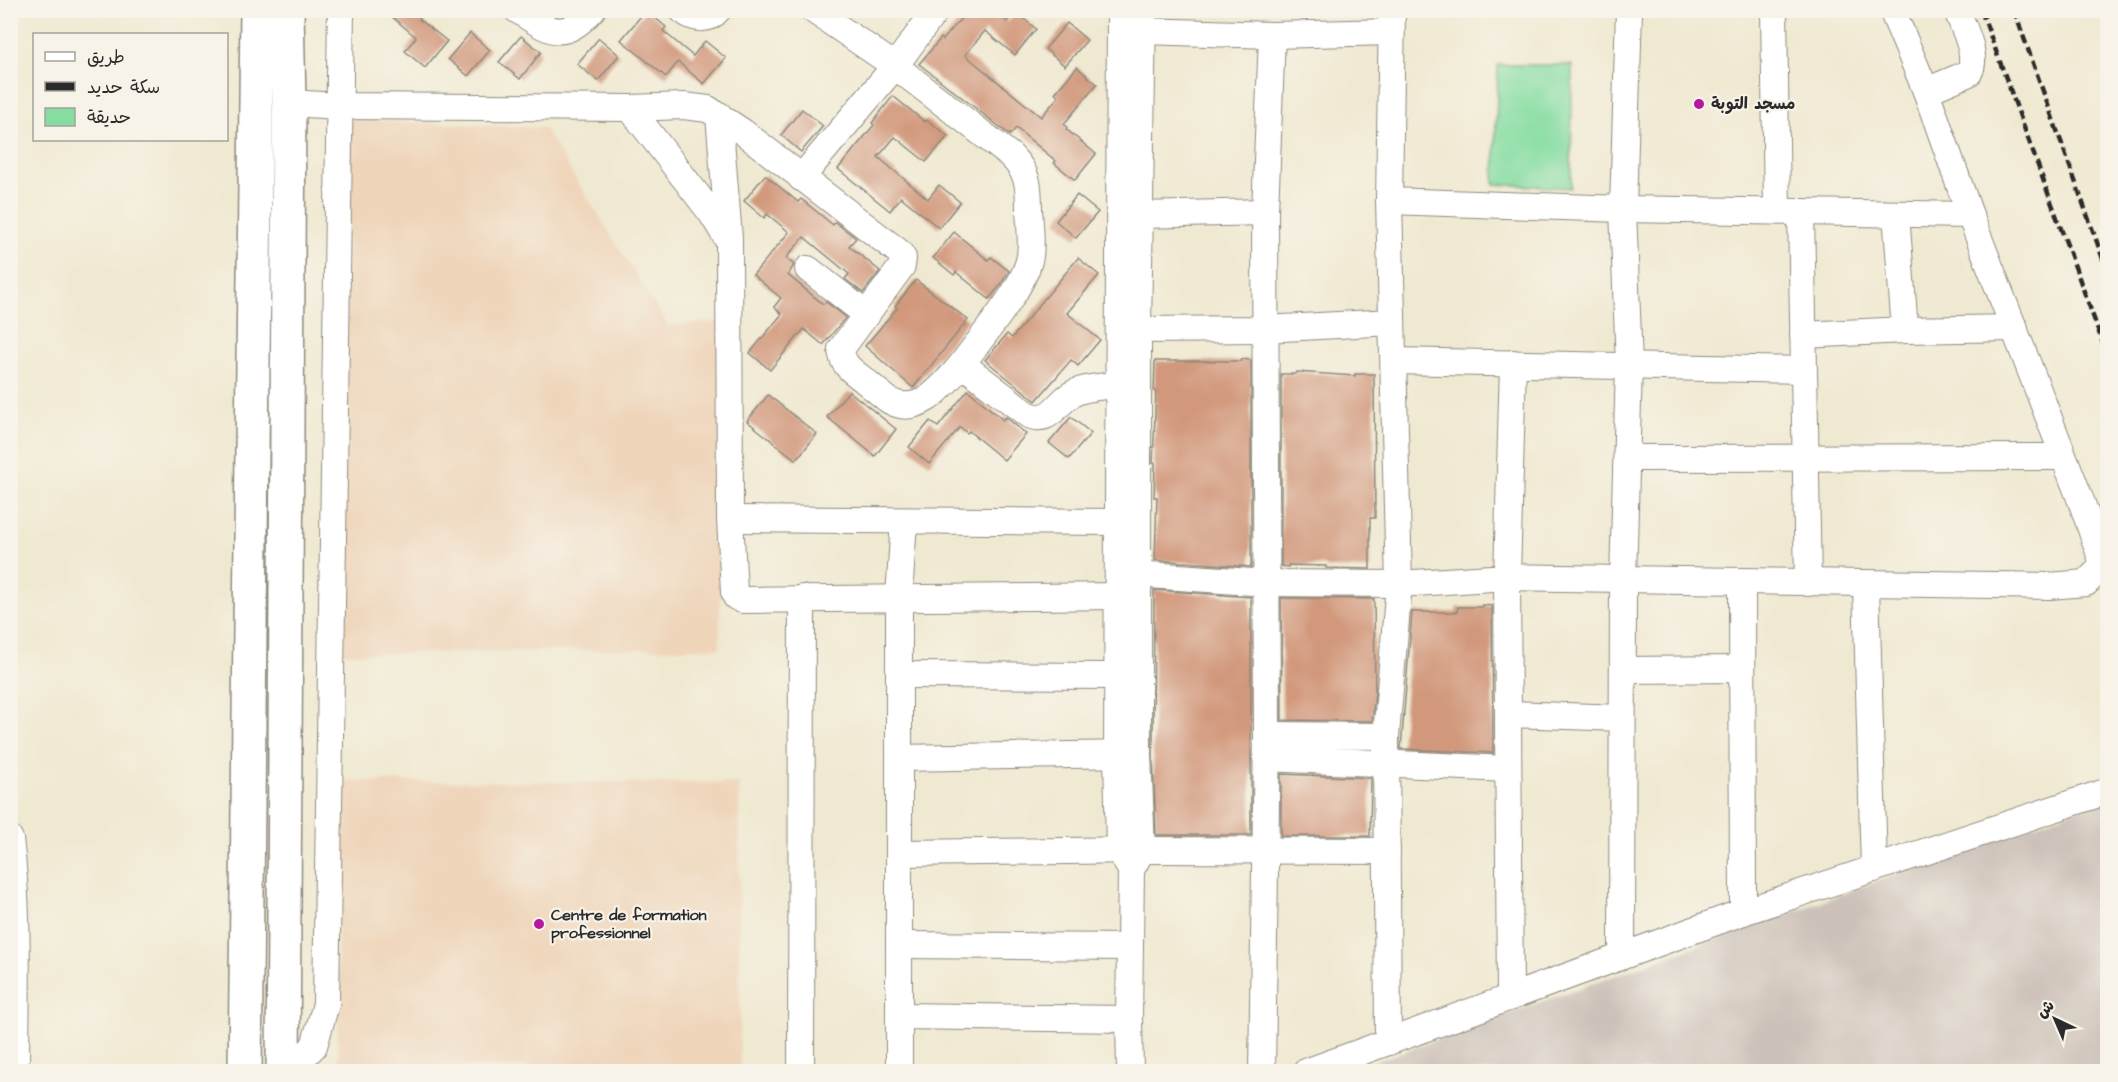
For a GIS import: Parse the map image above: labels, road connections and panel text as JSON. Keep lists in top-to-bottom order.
{
  "places": ["مسجد التوبة", "Centre de formation professionnel"],
  "legend": ["طريق", "سكة حديد", "حديقة"],
  "north": "top left"
}
